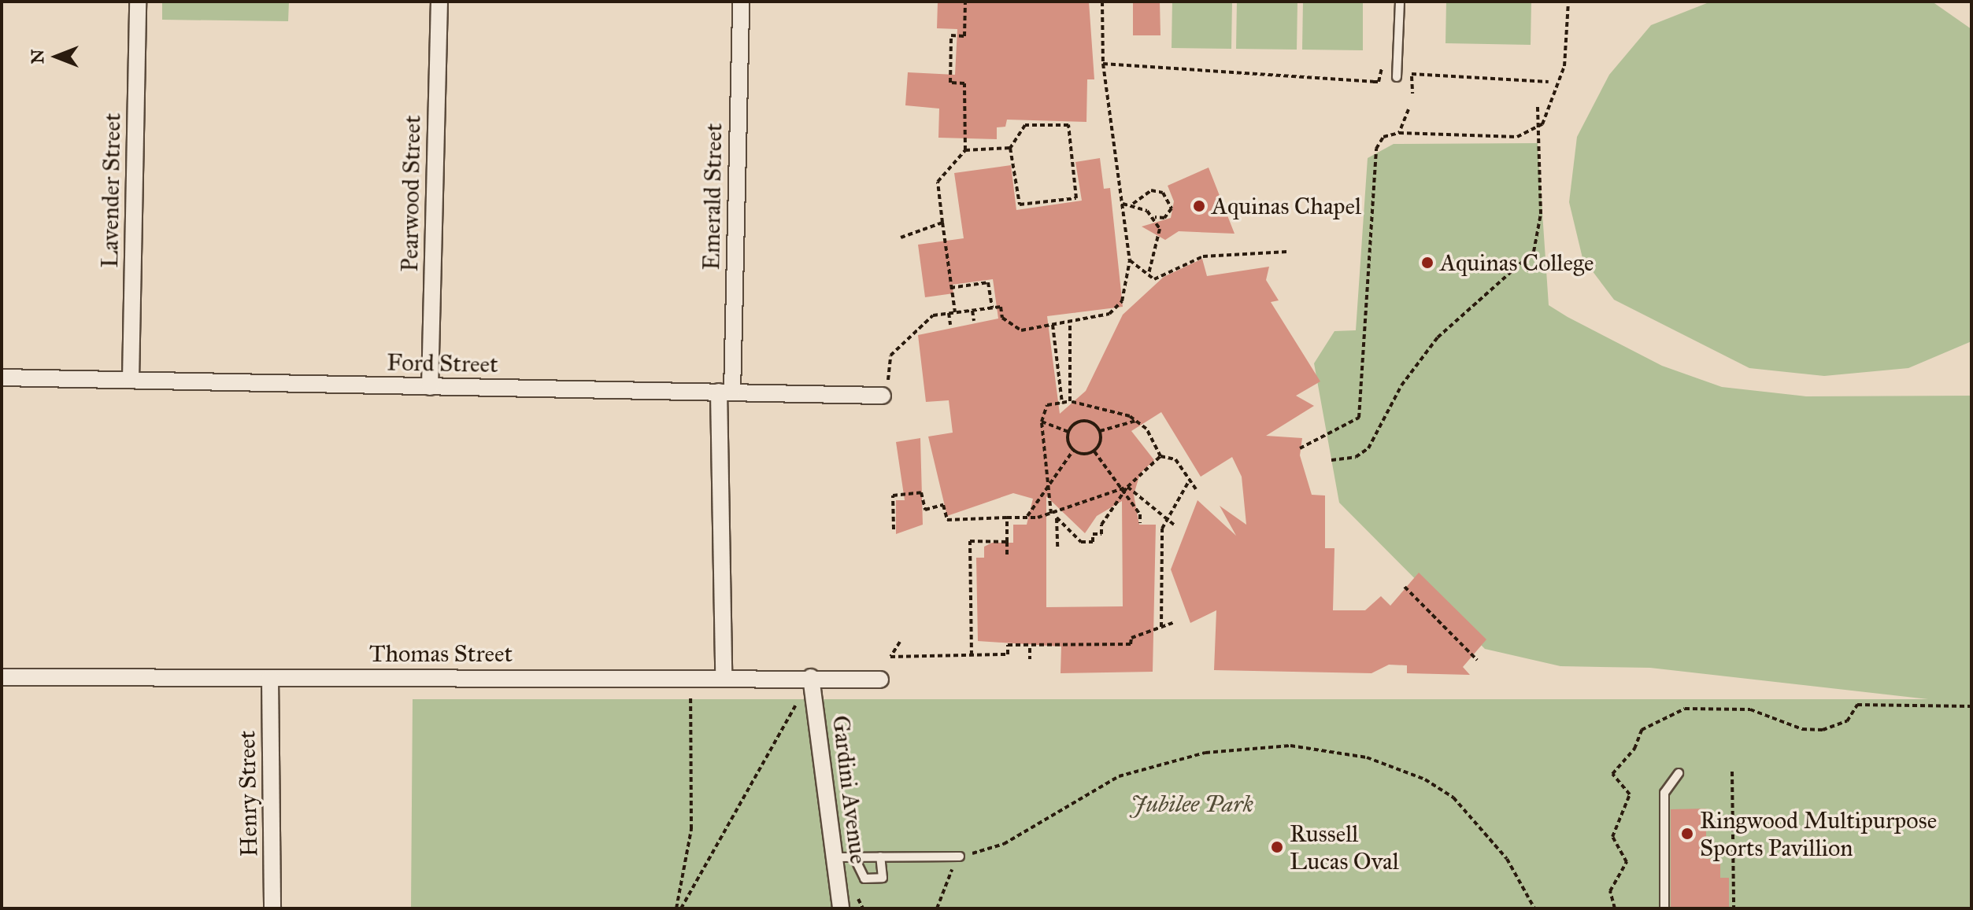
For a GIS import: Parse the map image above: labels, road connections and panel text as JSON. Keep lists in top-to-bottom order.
{
  "streets": {
    "street": [
      "Lavender Street",
      "Pearwood Street",
      "Emerald Street",
      "Ford Street",
      "Thomas Street",
      "Gardini Avenue",
      "Henry Street"
    ]
  },
  "crossings": [
    ["Lavender Street", "Ford Street"],
    ["Pearwood Street", "Ford Street"],
    ["Emerald Street", "Ford Street"],
    ["Emerald Street", "Thomas Street"],
    ["Thomas Street", "Gardini Avenue"],
    ["Thomas Street", "Henry Street"]
  ],
  "parks": ["Jubilee Park"],
  "places": [
    "Aquinas Chapel",
    "Aquinas College",
    "Ringwood Multipurpose Sports Pavillion",
    "Russell Lucas Oval"
  ],
  "north": "left"
}
